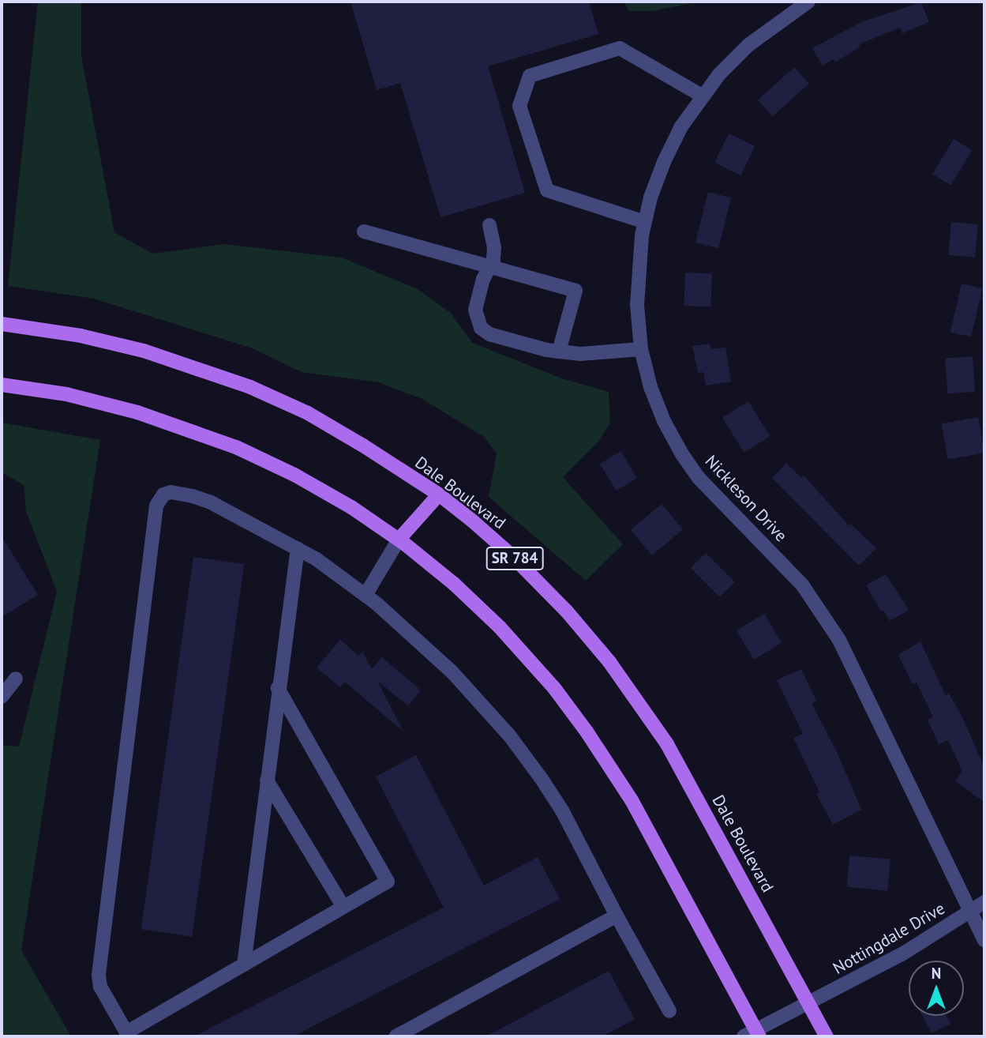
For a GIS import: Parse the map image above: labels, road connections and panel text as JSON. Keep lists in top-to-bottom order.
{
  "streets": {
    "main road": ["Dale Boulevard", "SR 784"],
    "street": ["Nickleson Drive", "Nottingdale Drive"]
  },
  "crossings": [
    ["Dale Boulevard", "Nottingdale Drive"],
    ["Nickleson Drive", "Nottingdale Drive"]
  ],
  "north": "top"
}
